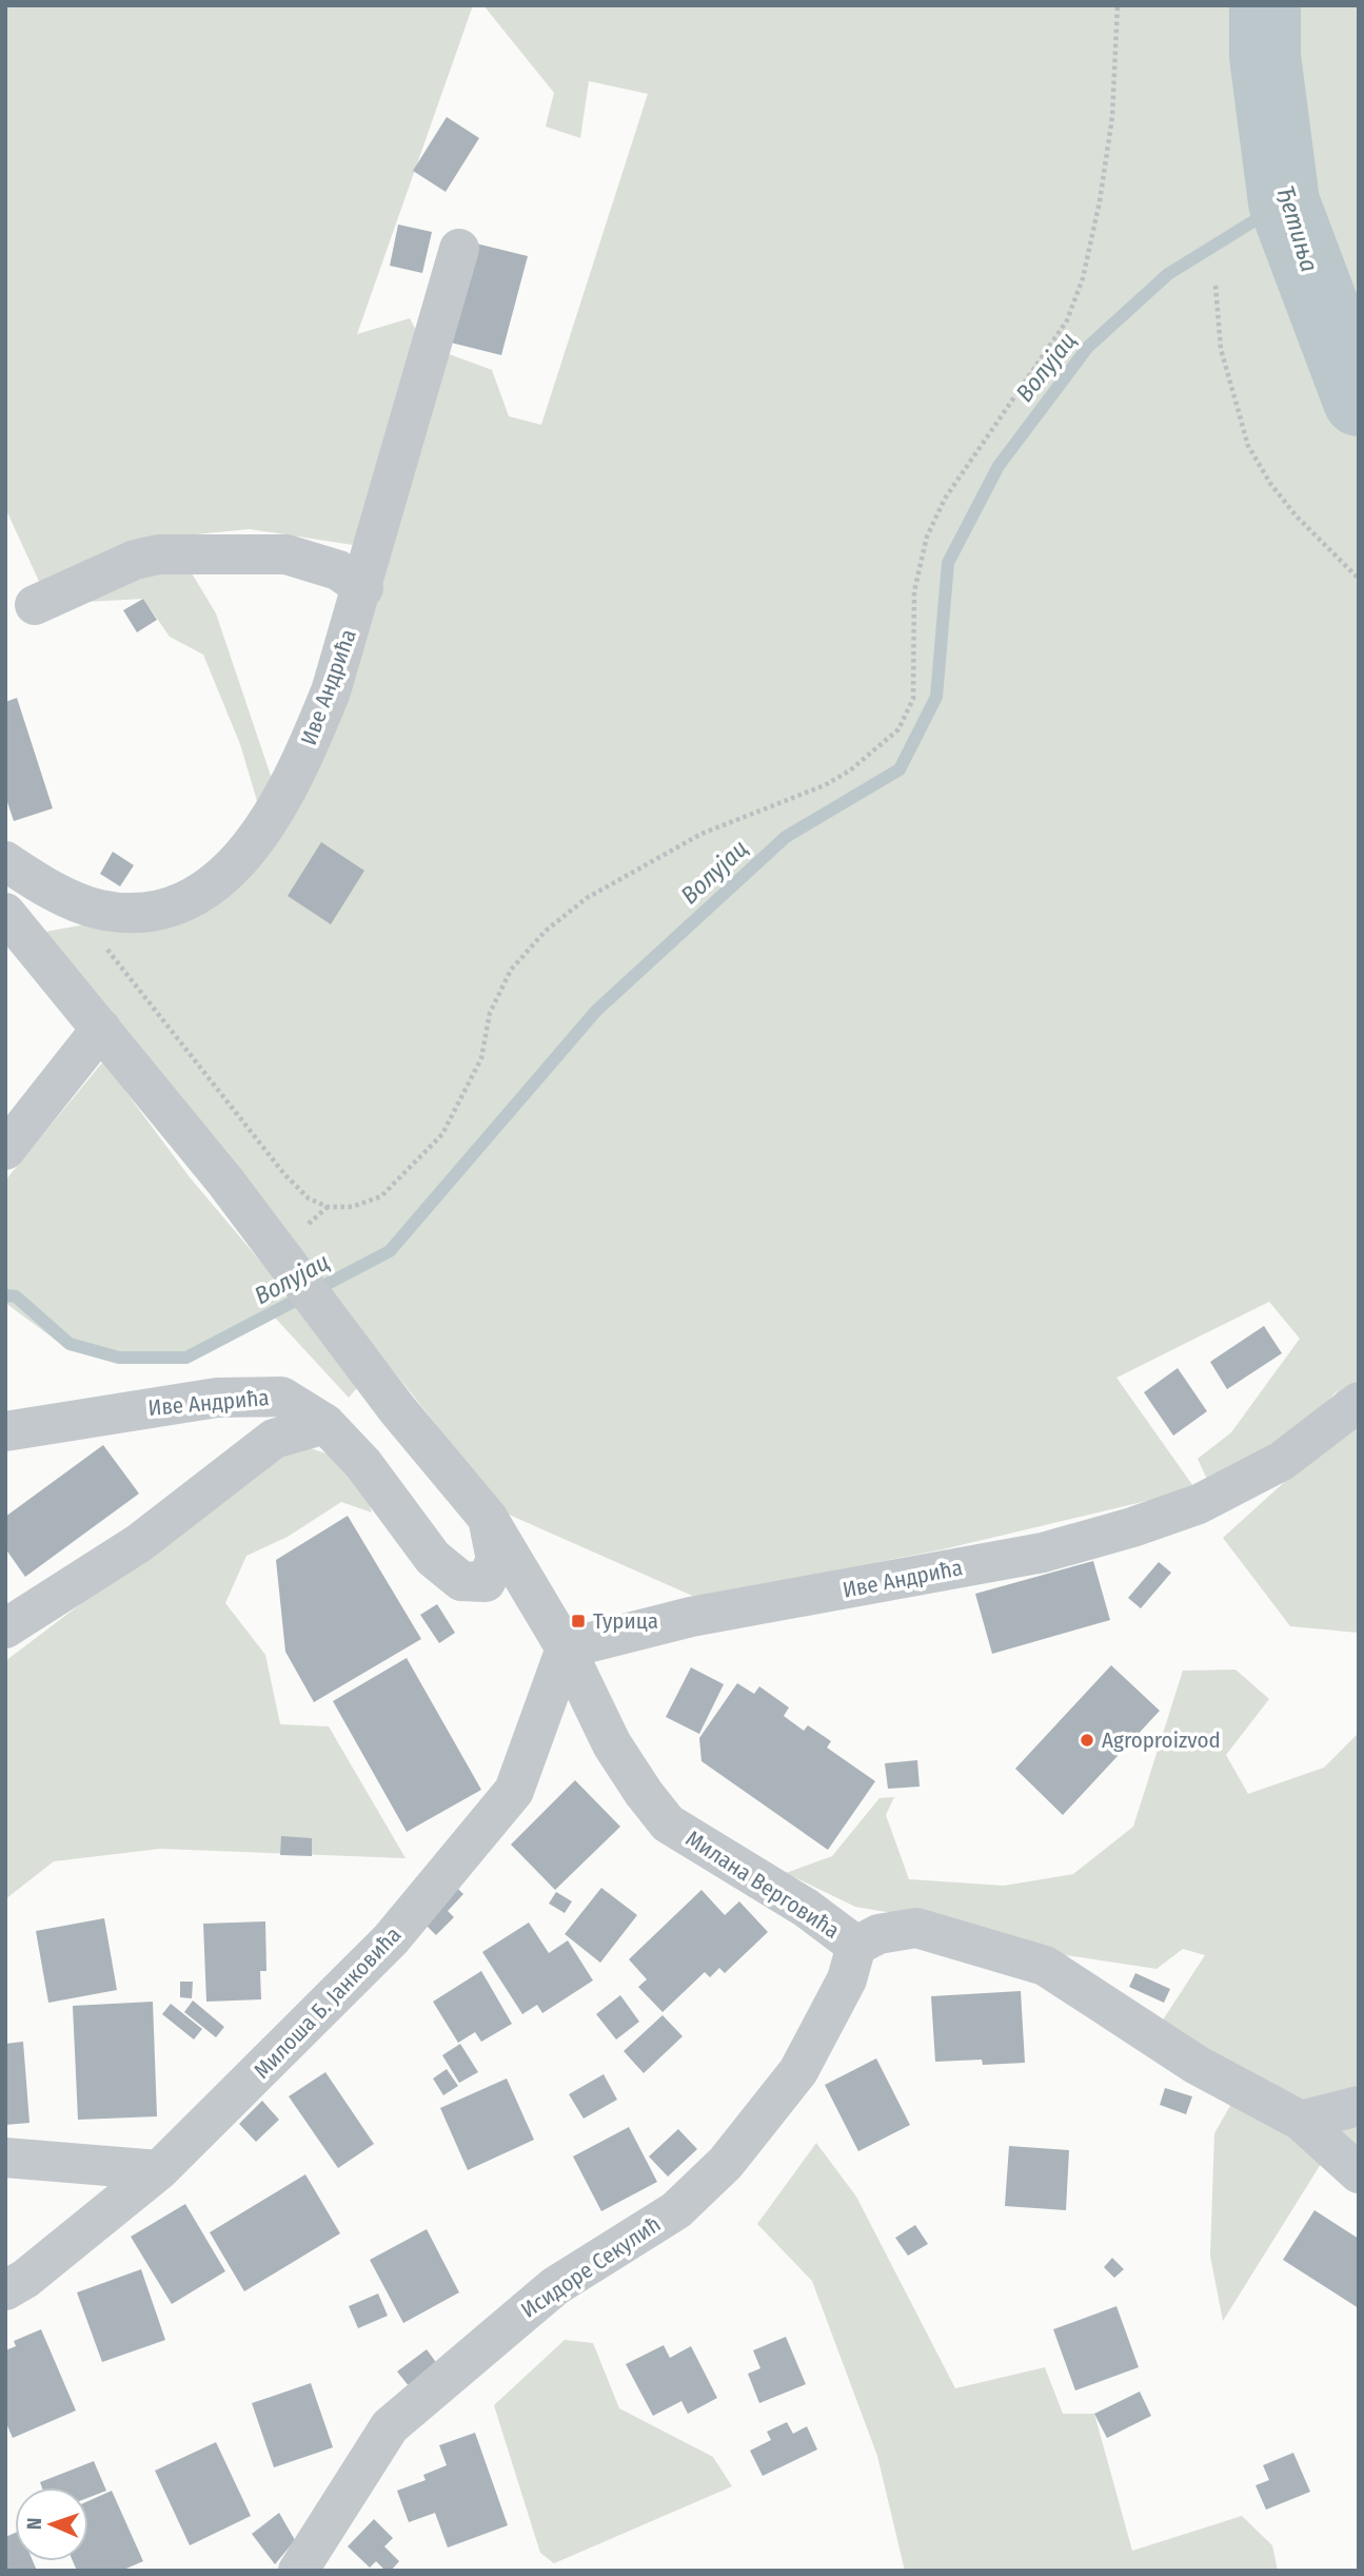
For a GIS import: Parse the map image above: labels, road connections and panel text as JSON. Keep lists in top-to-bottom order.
{
  "streets": {
    "street": [
      "Иве Андрића",
      "Милана Верговића",
      "Милоша Б. Јанковића",
      "Исидоре Секулић"
    ]
  },
  "crossings": [
    ["Иве Андрића", "Милана Верговића"],
    ["Иве Андрића", "Милоша Б. Јанковића"],
    ["Милана Верговића", "Милоша Б. Јанковића"],
    ["Милана Верговића", "Исидоре Секулић"]
  ],
  "water": ["Ђетиња", "Волујац"],
  "places": {
    "transit": ["Турица"],
    "other": ["Agroproizvod"]
  },
  "north": "left"
}
